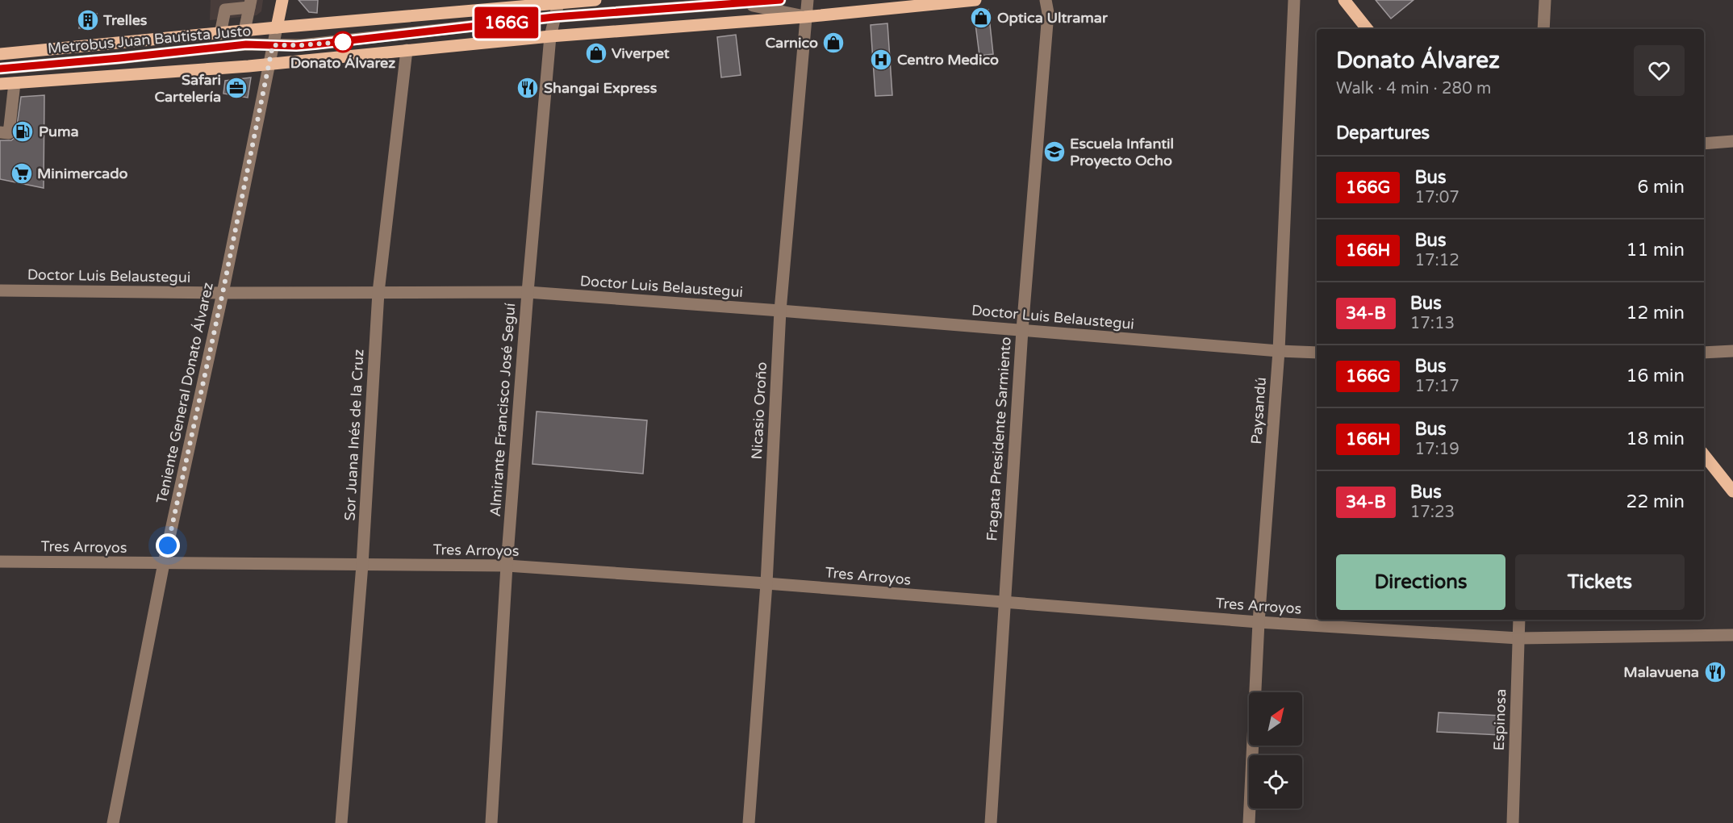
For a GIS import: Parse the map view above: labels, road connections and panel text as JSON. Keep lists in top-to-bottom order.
{
  "streets": {
    "street": [
      "Metrobus Juan Bautista Justo",
      "Doctor Luis Belaustegui",
      "Teniente General Donato Álvarez",
      "Almirante Francisco José Seguí",
      "Nicasio Oroño",
      "Paysandú",
      "Sor Juana Inés de la Cruz",
      "Fragata Presidente Sarmiento",
      "Tres Arroyos",
      "Espinosa"
    ]
  },
  "crossings": [
    ["Metrobus Juan Bautista Justo", "Teniente General Donato Álvarez"],
    ["Metrobus Juan Bautista Justo", "Almirante Francisco José Seguí"],
    ["Metrobus Juan Bautista Justo", "Nicasio Oroño"],
    ["Doctor Luis Belaustegui", "Teniente General Donato Álvarez"],
    ["Doctor Luis Belaustegui", "Almirante Francisco José Seguí"],
    ["Doctor Luis Belaustegui", "Nicasio Oroño"],
    ["Doctor Luis Belaustegui", "Paysandú"],
    ["Doctor Luis Belaustegui", "Sor Juana Inés de la Cruz"],
    ["Doctor Luis Belaustegui", "Fragata Presidente Sarmiento"],
    ["Teniente General Donato Álvarez", "Tres Arroyos"],
    ["Almirante Francisco José Seguí", "Tres Arroyos"],
    ["Nicasio Oroño", "Tres Arroyos"],
    ["Paysandú", "Tres Arroyos"],
    ["Sor Juana Inés de la Cruz", "Tres Arroyos"],
    ["Fragata Presidente Sarmiento", "Tres Arroyos"],
    ["Tres Arroyos", "Espinosa"]
  ],
  "places": {
    "shop": ["Optica Ultramar", "Carnico", "Viverpet"],
    "building": ["Trelles"],
    "other": ["Donato Álvarez"],
    "hospital": ["Centro Medico"],
    "office": ["Safari Cartelería"],
    "restaurant": ["Shangai Express", "Malavuena"],
    "fuel station": ["Puma"],
    "school or university": ["Escuela Infantil Proyecto Ocho"],
    "supermarket": ["Minimercado"]
  },
  "lines": ["bus line 166G"],
  "north": "top right",
  "page": {
    "on_map": "166G",
    "heading": [
      ["Donato Álvarez", "Walk · 4 min · 280 m"],
      "Departures"
    ],
    "list": [
      {
        "mark": "166G",
        "name": "Bus",
        "note": "17:07",
        "value": "6 min"
      },
      {
        "mark": "166H",
        "name": "Bus",
        "note": "17:12",
        "value": "11 min"
      },
      {
        "mark": "34-B",
        "name": "Bus",
        "note": "17:13",
        "value": "12 min"
      },
      {
        "mark": "166G",
        "name": "Bus",
        "note": "17:17",
        "value": "16 min"
      },
      {
        "mark": "166H",
        "name": "Bus",
        "note": "17:19",
        "value": "18 min"
      },
      {
        "mark": "34-B",
        "name": "Bus",
        "note": "17:23",
        "value": "22 min"
      }
    ],
    "buttons": ["Directions", "Tickets"]
  }
}
